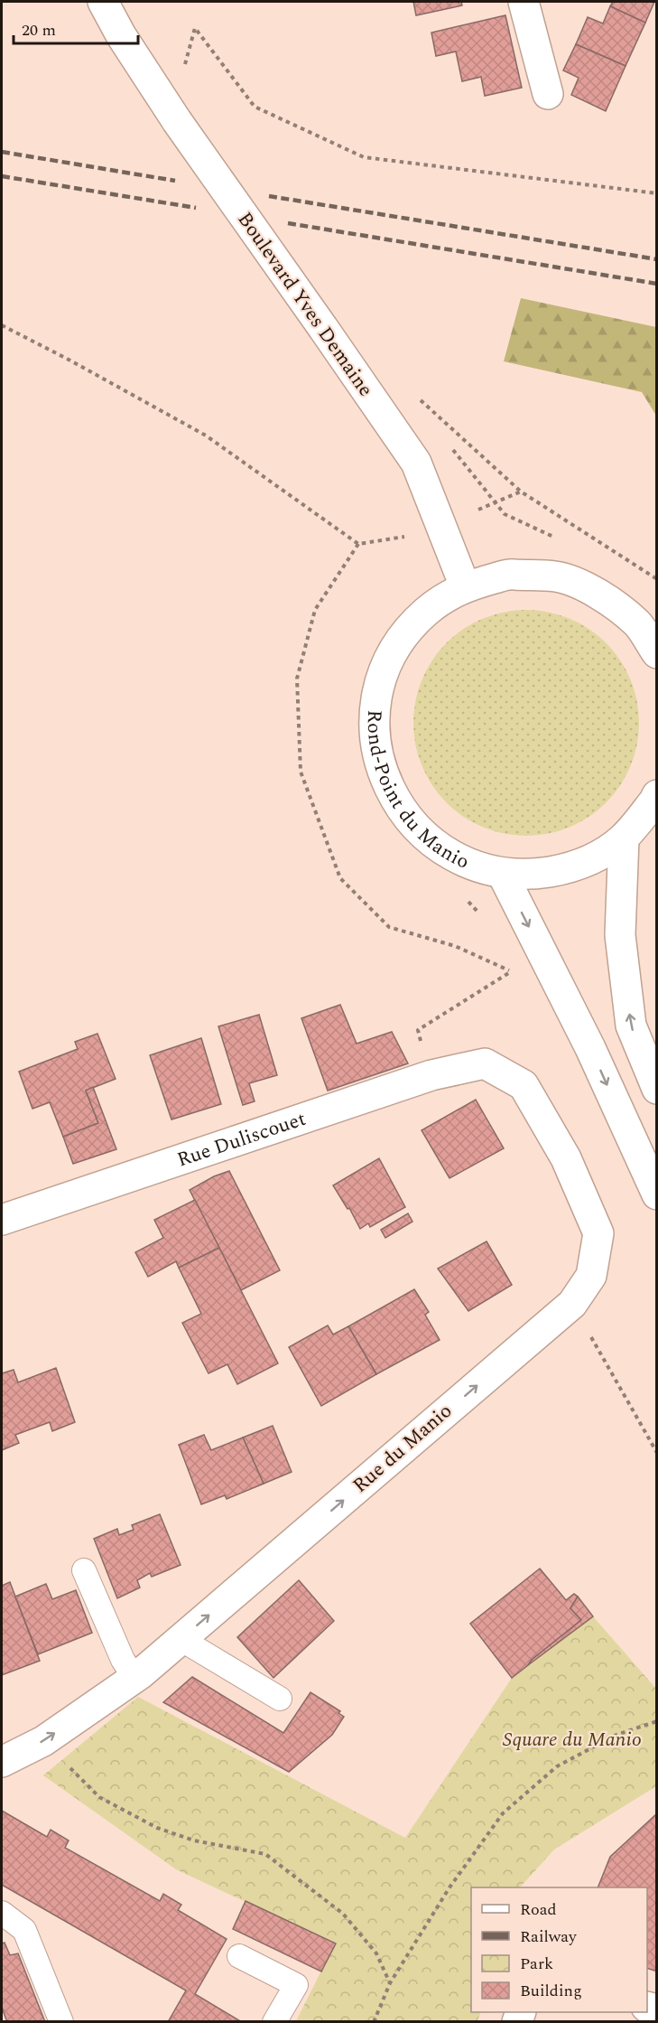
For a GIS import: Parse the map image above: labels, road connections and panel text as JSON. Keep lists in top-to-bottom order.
{
  "streets": {
    "main road": [
      "Boulevard Yves Demaine",
      "Rond-Point du Manio",
      "Rue Duliscouet",
      "Rue du Manio"
    ]
  },
  "crossings": [
    ["Boulevard Yves Demaine", "Rond-Point du Manio"],
    ["Rue Duliscouet", "Rue du Manio"]
  ],
  "one_way": ["Rue du Manio"],
  "parks": ["Square du Manio"],
  "legend": [
    "Road",
    "Railway",
    "Park",
    "Building"
  ],
  "scale_bar": "20 m"
}
